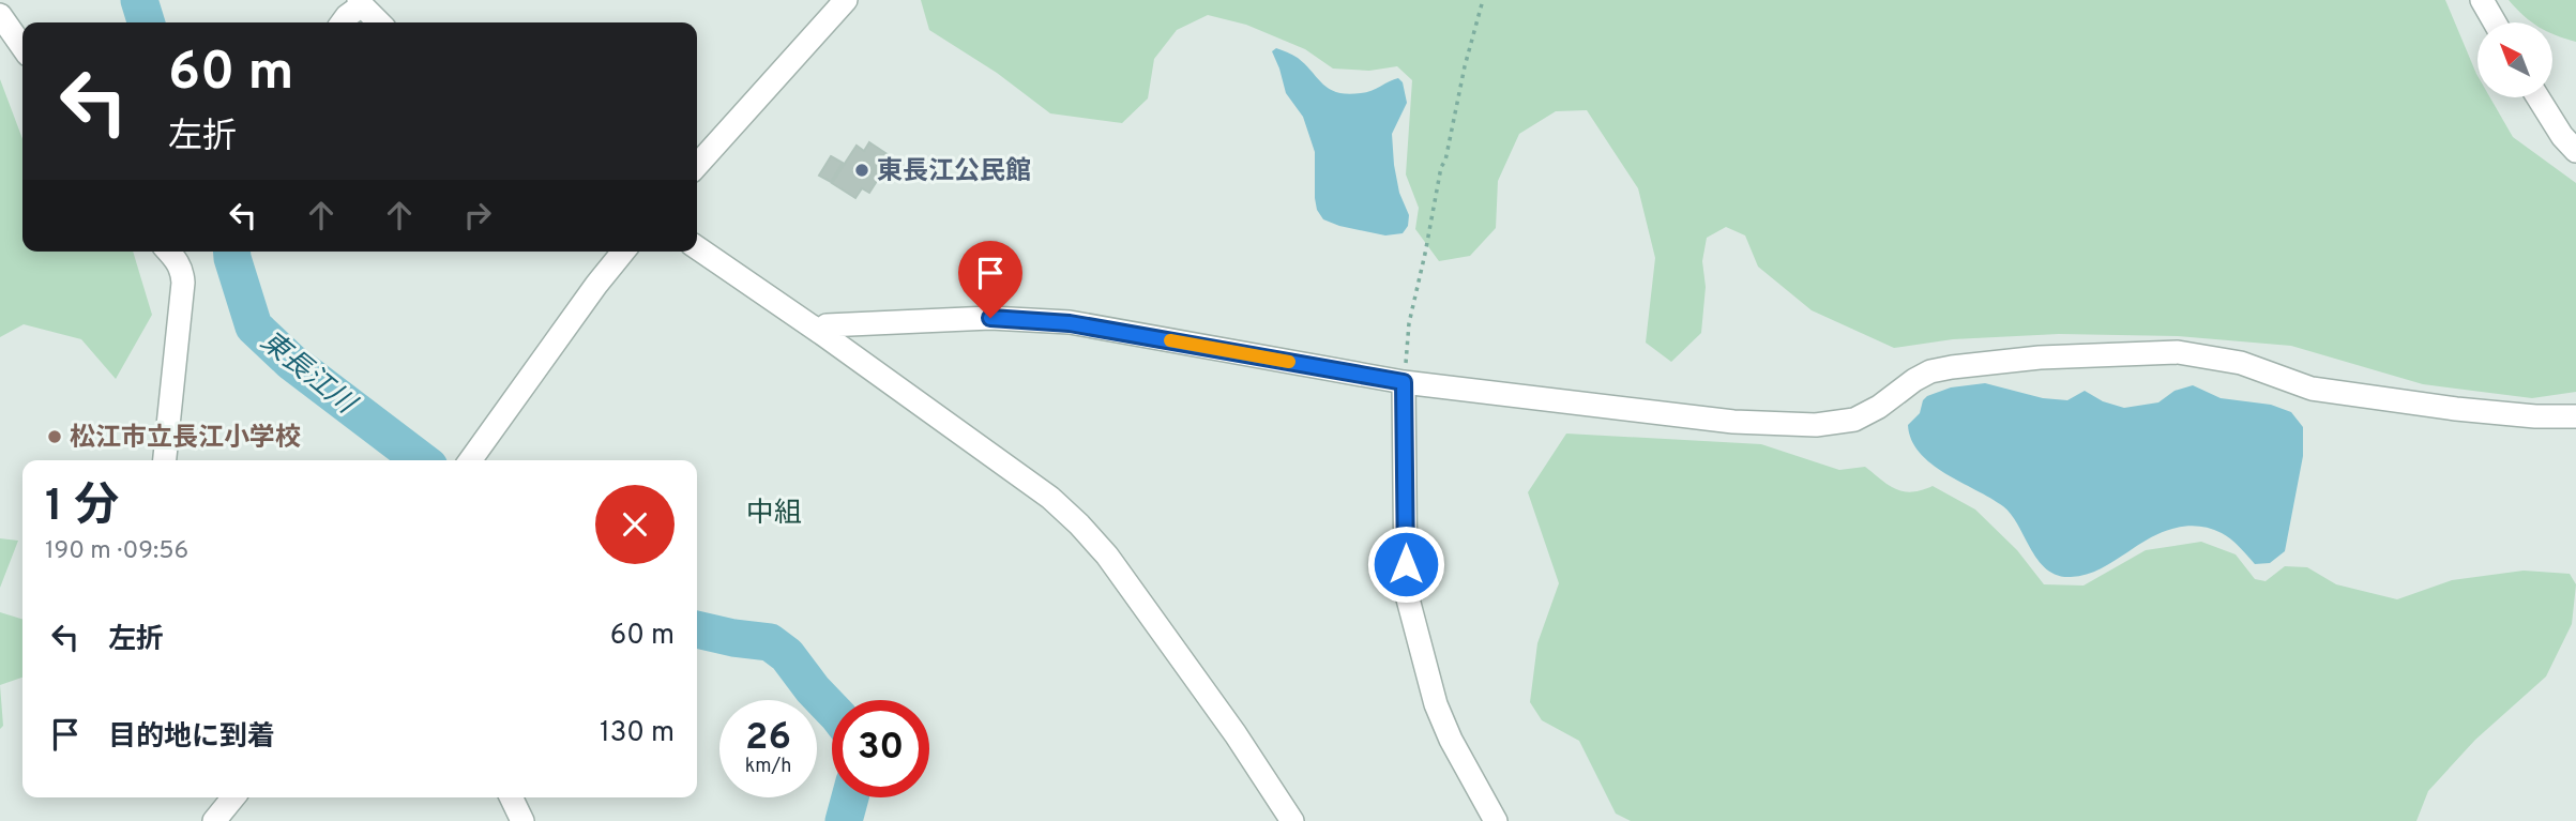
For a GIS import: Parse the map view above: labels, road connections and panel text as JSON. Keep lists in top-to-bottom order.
{
  "districts": ["中組"],
  "water": ["東長江川"],
  "places": ["東長江公民館", "松江市立長江小学校"],
  "north": "top left",
  "page": {
    "turn": ["60 m", "左折"],
    "heading": ["1 分", "190 m · 09:56"],
    "list": [
      {
        "name": "左折",
        "value": "60 m"
      },
      {
        "name": "目的地に到着",
        "value": "130 m"
      }
    ],
    "speed": "26 km/h",
    "limit": "30"
  }
}
